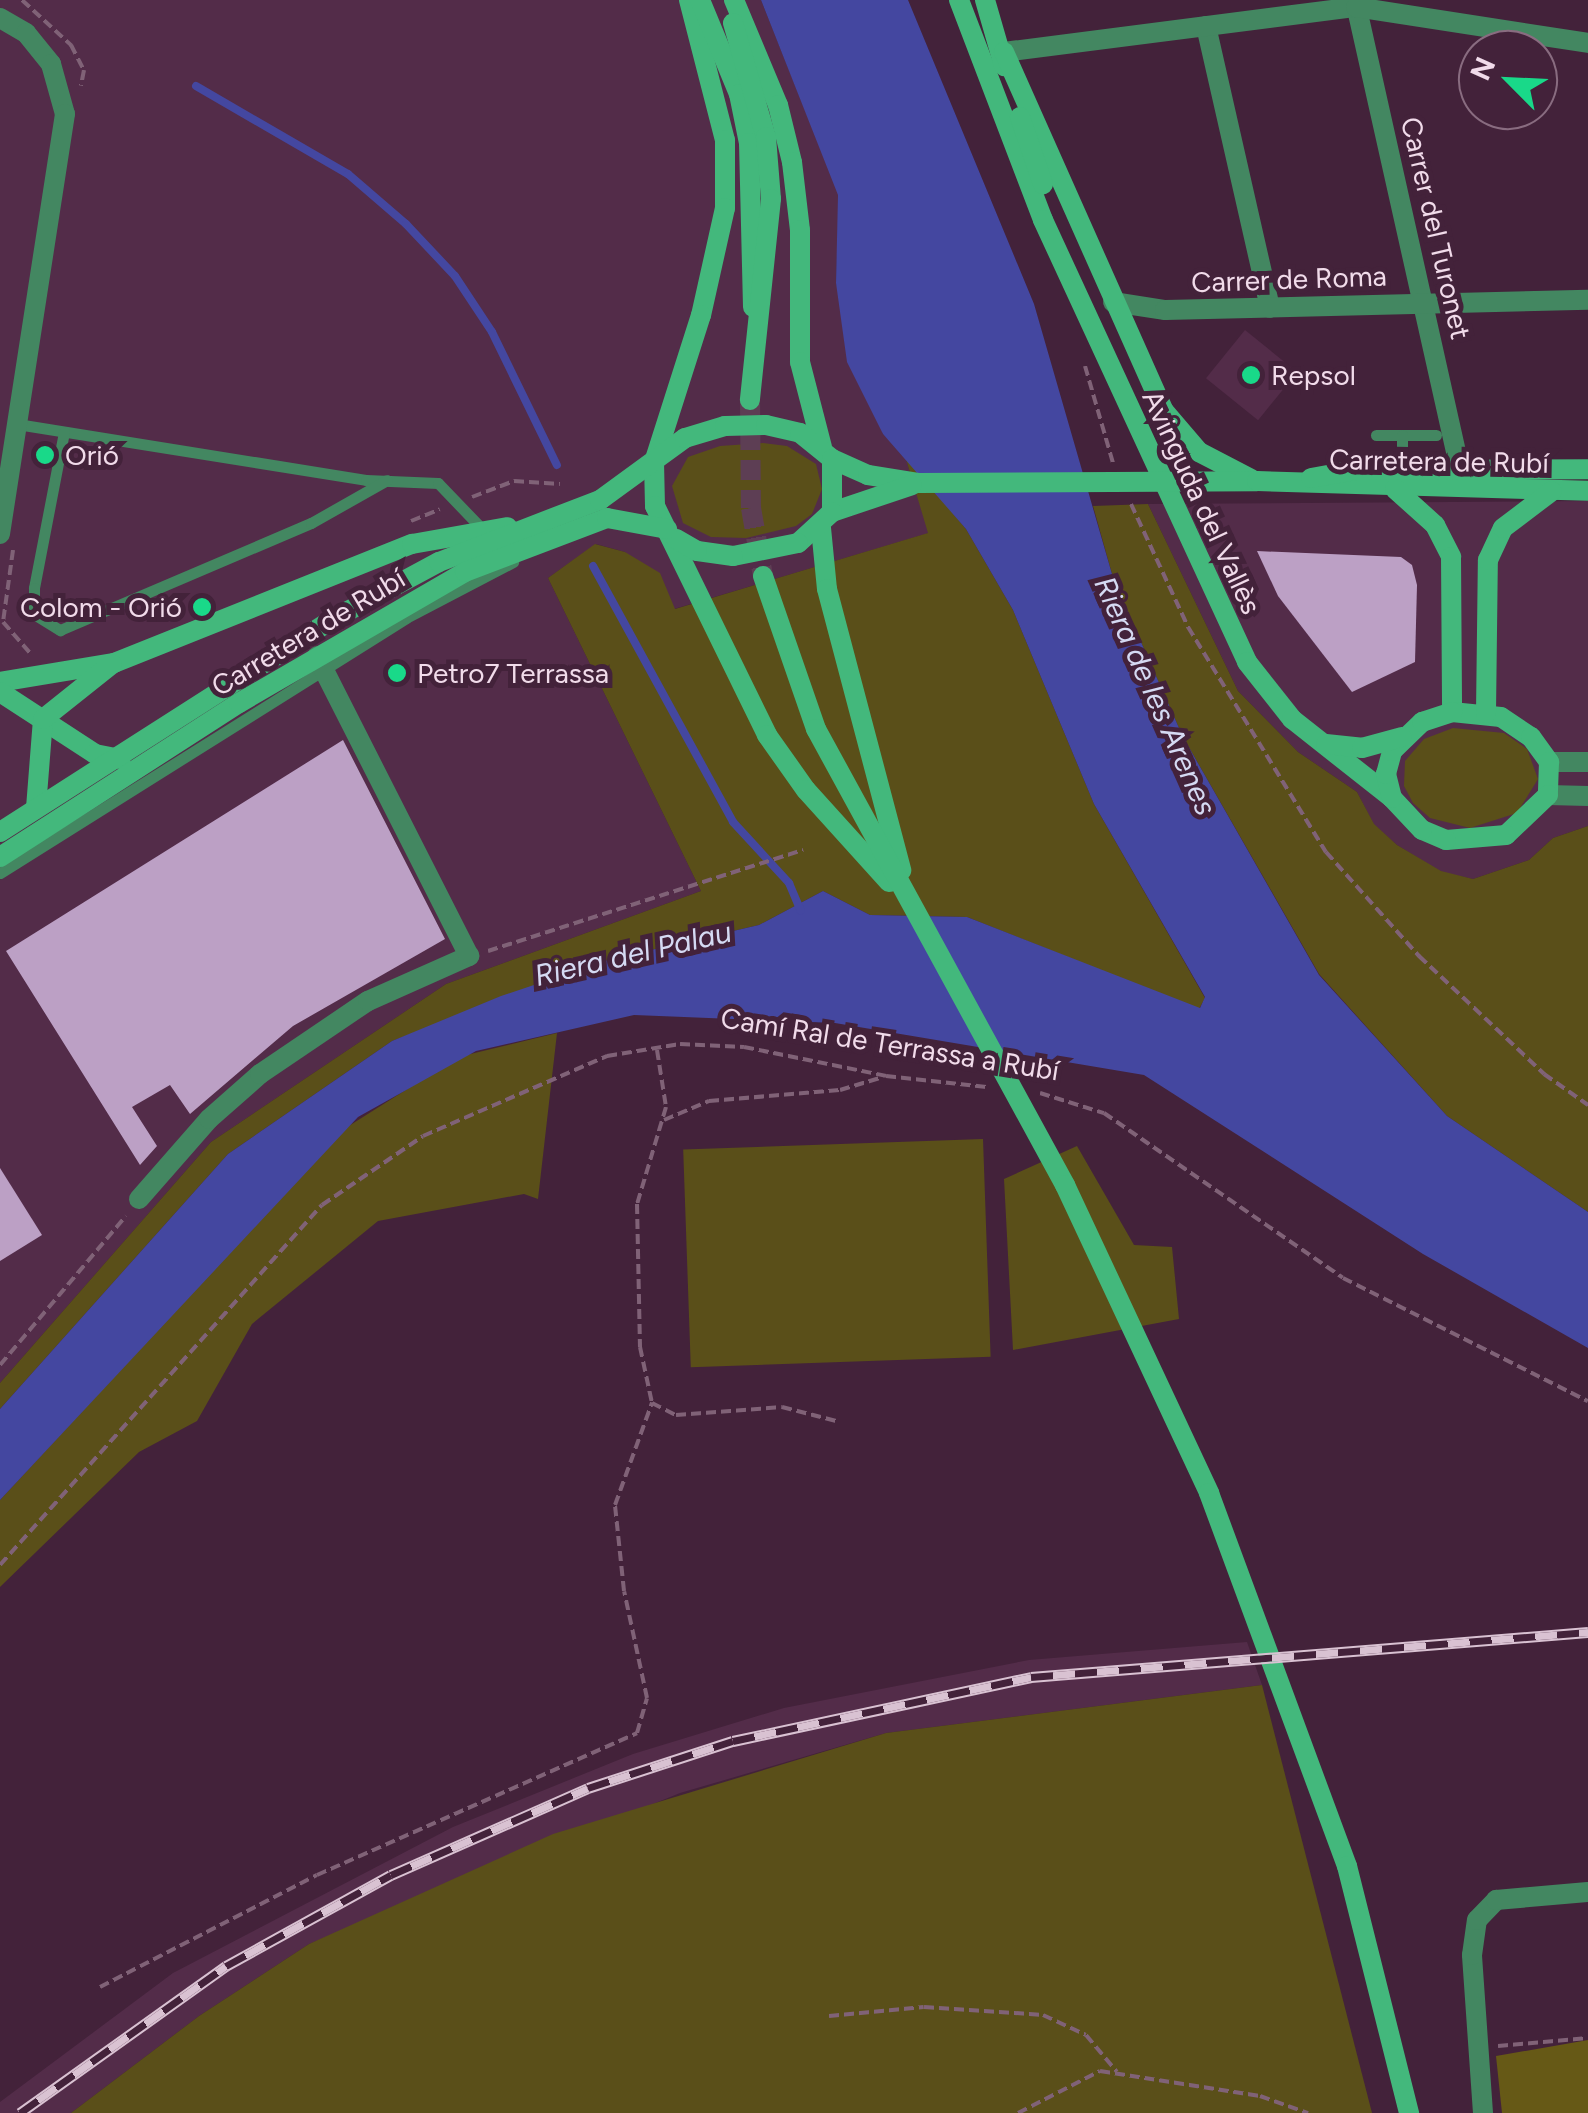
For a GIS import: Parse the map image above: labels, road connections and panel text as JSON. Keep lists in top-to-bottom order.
{
  "streets": {
    "main road": ["Carretera de Rubí", "Avinguda del Vallès"],
    "street": ["Carrer del Turonet", "Carrer de Roma"],
    "path": ["Camí Ral de Terrassa a Rubí"]
  },
  "crossings": [
    ["Carrer del Turonet", "Carrer de Roma"],
    ["Carrer del Turonet", "Carretera de Rubí"],
    ["Carrer de Roma", "Avinguda del Vallès"],
    ["Carretera de Rubí", "Avinguda del Vallès"]
  ],
  "water": ["Riera de les Arenes", "Riera del Palau"],
  "places": [
    "Repsol",
    "Orió",
    "Colom - Orió",
    "Petro7 Terrassa"
  ],
  "north": "top left"
}
